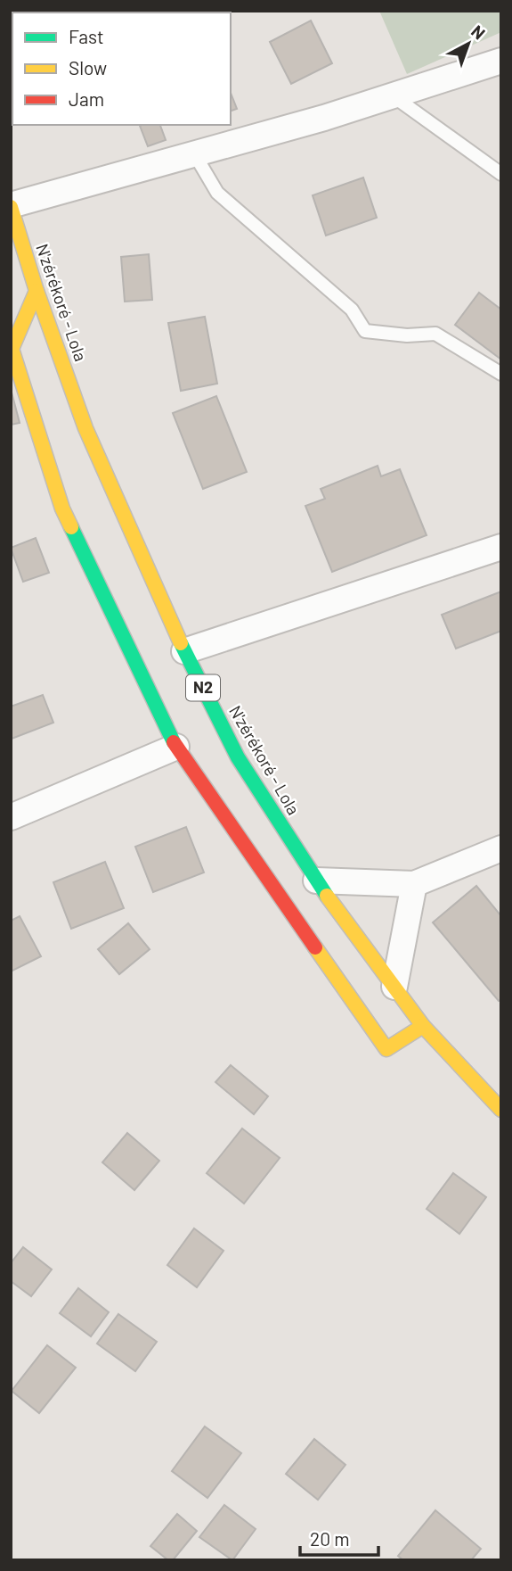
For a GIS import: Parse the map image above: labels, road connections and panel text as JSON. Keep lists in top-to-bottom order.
{
  "streets": {
    "main road": ["N'zérékoré - Lola", "N2"]
  },
  "legend": ["Fast", "Slow", "Jam"],
  "scale_bar": "20 m",
  "north": "top right"
}
